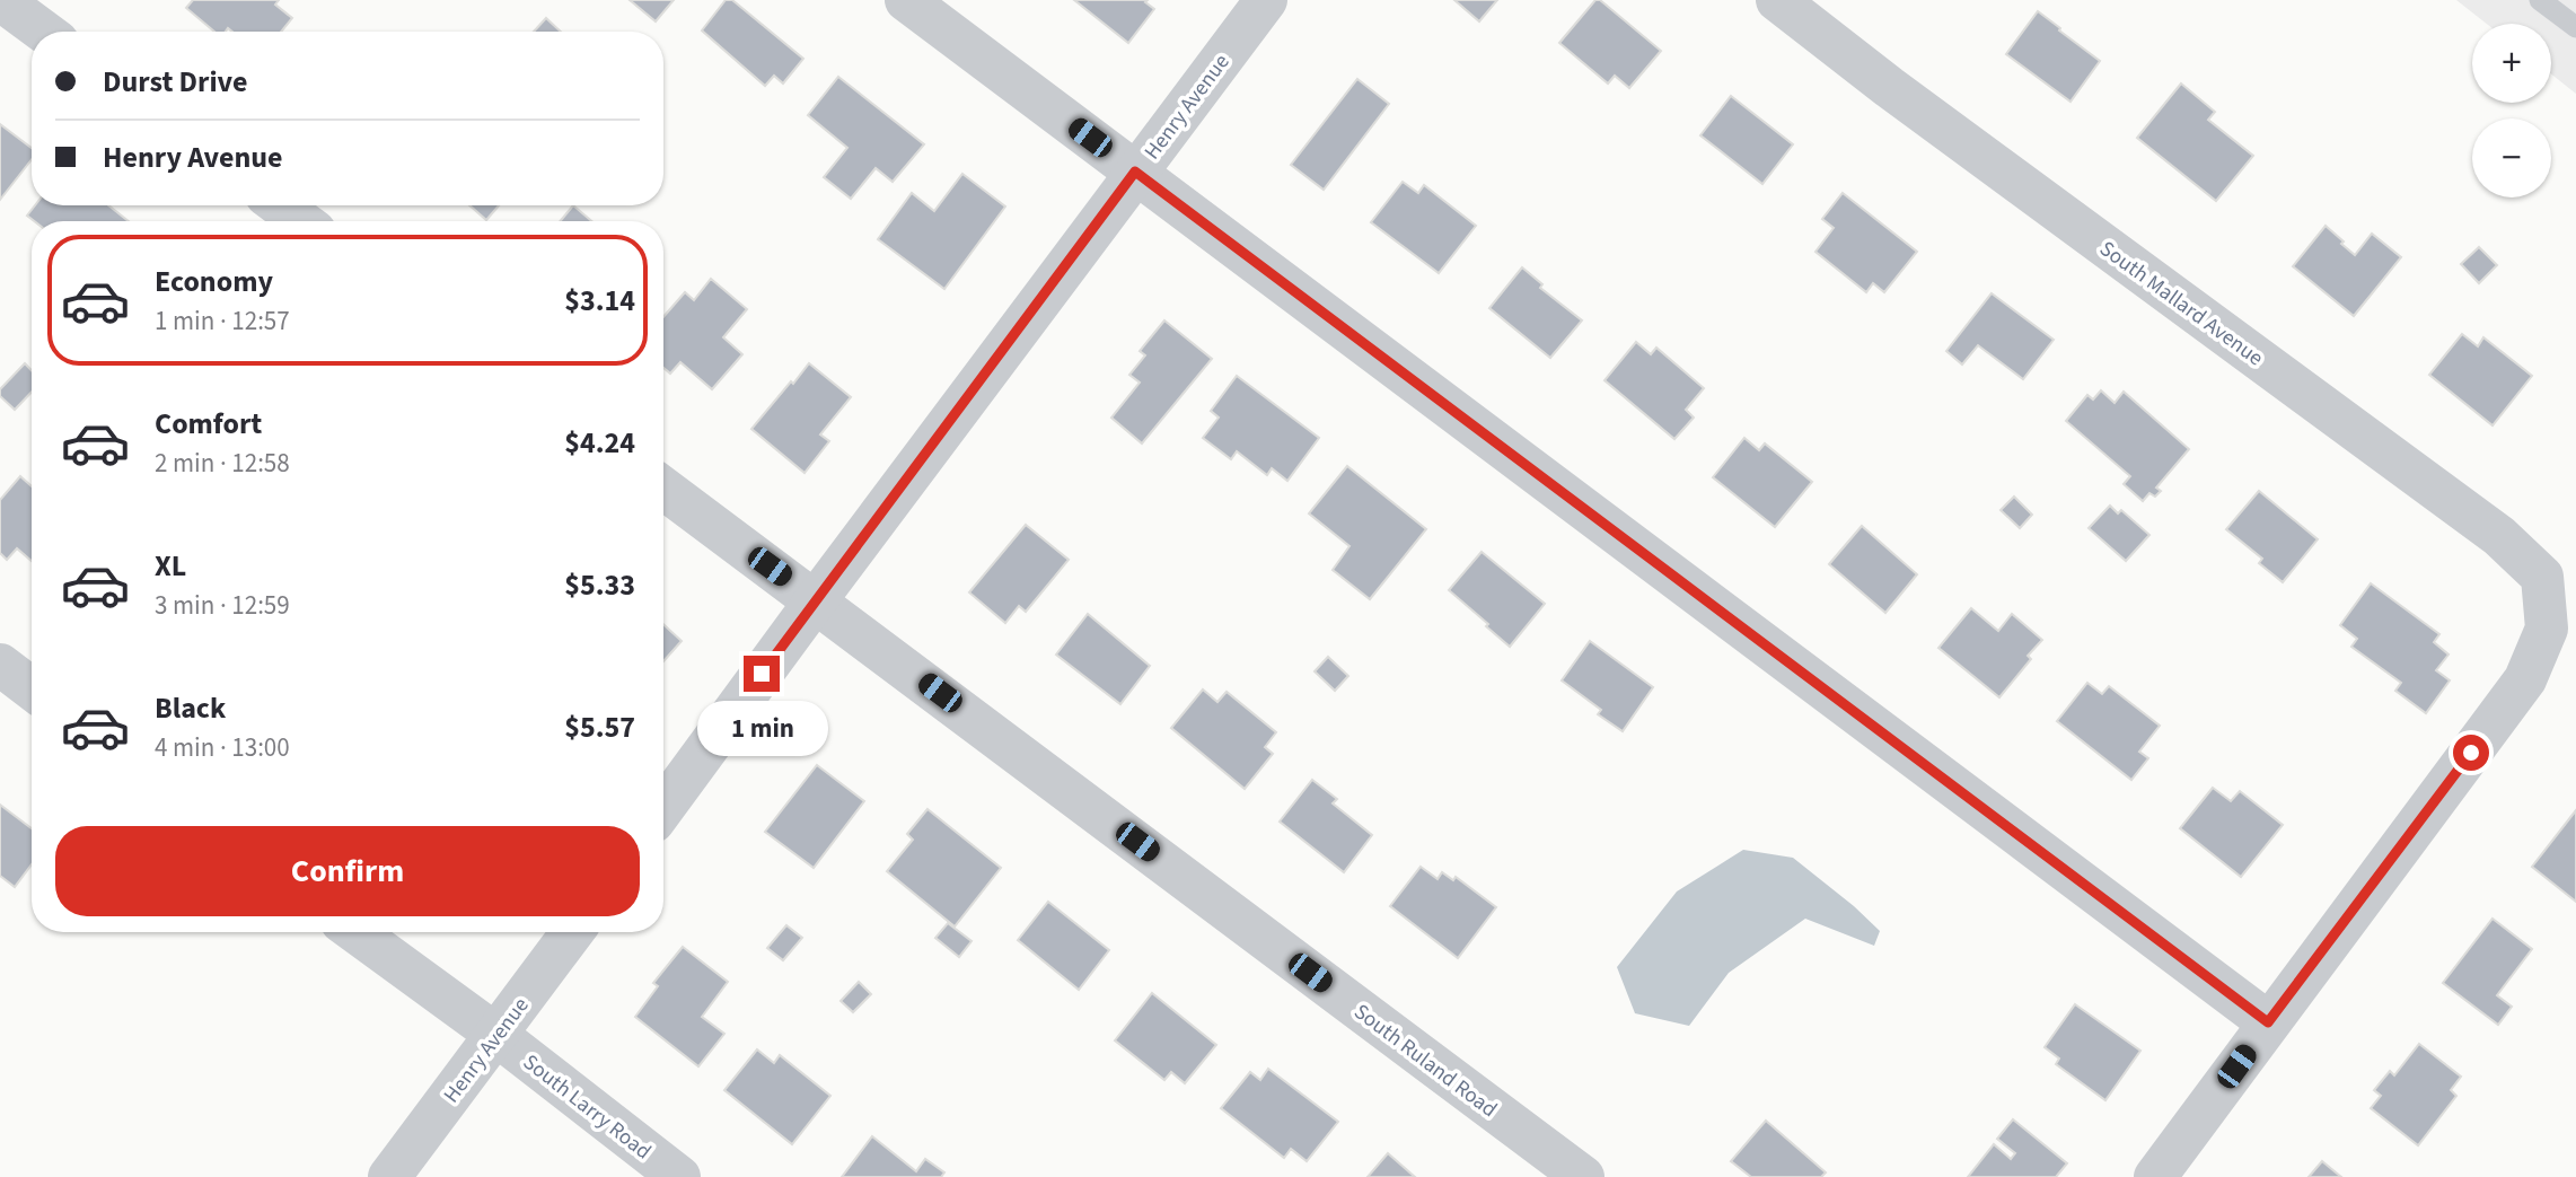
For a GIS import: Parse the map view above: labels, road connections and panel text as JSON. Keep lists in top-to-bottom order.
{
  "streets": {
    "street": [
      "Henry Avenue",
      "South Mallard Avenue",
      "South Ruland Road",
      "South Larry Road"
    ]
  },
  "crossings": [
    ["Henry Avenue", "South Ruland Road"],
    ["Henry Avenue", "South Larry Road"]
  ],
  "page": {
    "map_buttons": ["+", "−"],
    "banner": ["Durst Drive", "Henry Avenue"],
    "list": [
      {
        "name": "Economy",
        "note": "1 min · 12:57",
        "value": "$3.14"
      },
      {
        "name": "Comfort",
        "note": "2 min · 12:58",
        "value": "$4.24"
      },
      {
        "name": "XL",
        "note": "3 min · 12:59",
        "value": "$5.33"
      },
      {
        "name": "Black",
        "note": "4 min · 13:00",
        "value": "$5.57"
      }
    ],
    "bubble": "1 min",
    "buttons": "Confirm"
  }
}
